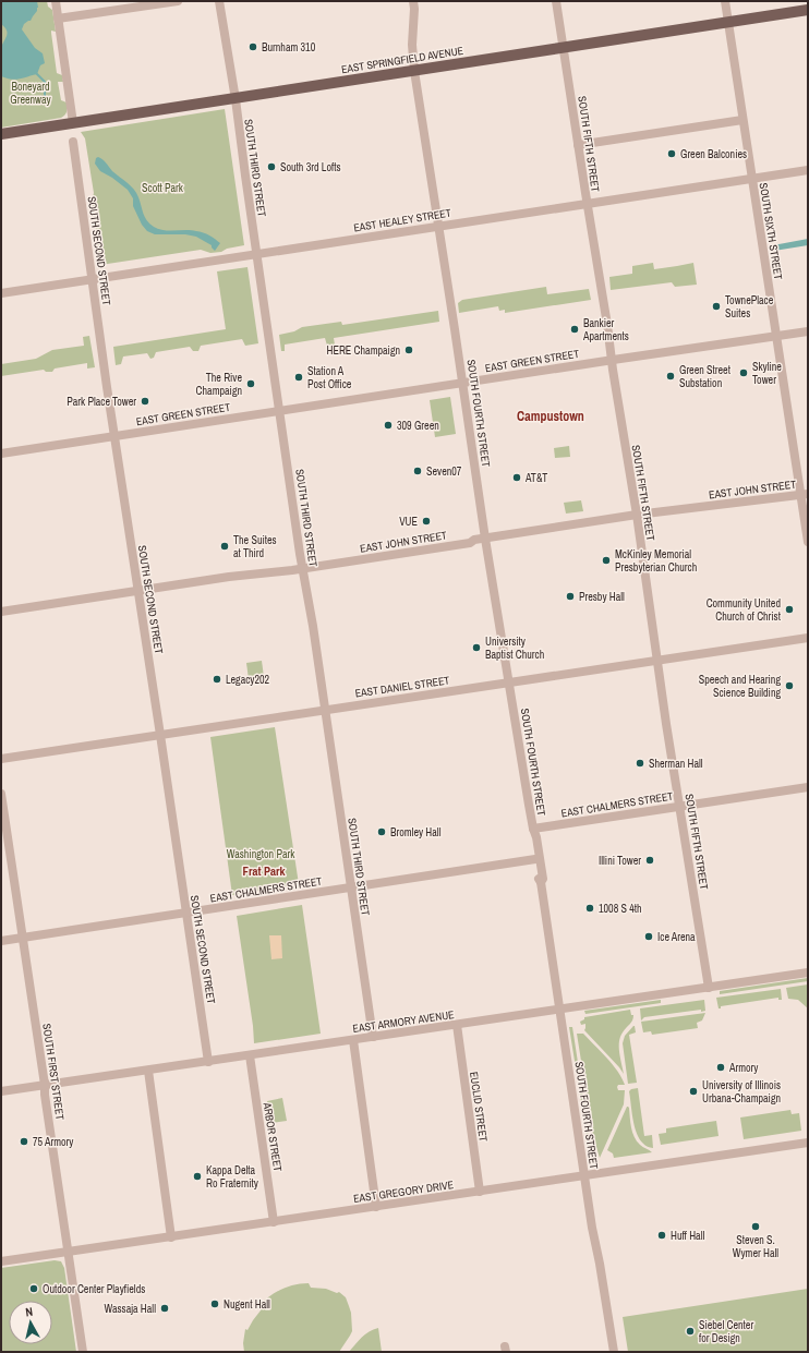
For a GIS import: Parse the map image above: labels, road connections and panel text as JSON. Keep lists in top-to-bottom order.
{
  "streets": {
    "main road": ["EAST SPRINGFIELD AVENUE"],
    "street": [
      "SOUTH FIFTH STREET",
      "SOUTH THIRD STREET",
      "EAST HEALEY STREET",
      "SOUTH SIXTH STREET",
      "SOUTH SECOND STREET",
      "EAST GREEN STREET",
      "SOUTH FOURTH STREET",
      "EAST JOHN STREET",
      "EAST DANIEL STREET",
      "EAST CHALMERS STREET",
      "EAST ARMORY AVENUE",
      "SOUTH FIRST STREET",
      "EUCLID STREET",
      "ARBOR STREET",
      "EAST GREGORY DRIVE"
    ]
  },
  "crossings": [
    ["EAST SPRINGFIELD AVENUE", "SOUTH FIFTH STREET"],
    ["EAST SPRINGFIELD AVENUE", "SOUTH THIRD STREET"],
    ["EAST SPRINGFIELD AVENUE", "SOUTH SIXTH STREET"],
    ["EAST SPRINGFIELD AVENUE", "SOUTH FOURTH STREET"],
    ["SOUTH FIFTH STREET", "EAST HEALEY STREET"],
    ["SOUTH FIFTH STREET", "EAST GREEN STREET"],
    ["SOUTH FIFTH STREET", "EAST JOHN STREET"],
    ["SOUTH FIFTH STREET", "EAST DANIEL STREET"],
    ["SOUTH FIFTH STREET", "EAST CHALMERS STREET"],
    ["SOUTH FIFTH STREET", "EAST ARMORY AVENUE"],
    ["SOUTH THIRD STREET", "EAST HEALEY STREET"],
    ["SOUTH THIRD STREET", "EAST GREEN STREET"],
    ["SOUTH THIRD STREET", "EAST JOHN STREET"],
    ["SOUTH THIRD STREET", "EAST DANIEL STREET"],
    ["SOUTH THIRD STREET", "EAST CHALMERS STREET"],
    ["SOUTH THIRD STREET", "EAST ARMORY AVENUE"],
    ["EAST HEALEY STREET", "SOUTH SIXTH STREET"],
    ["EAST HEALEY STREET", "SOUTH SECOND STREET"],
    ["EAST HEALEY STREET", "SOUTH FOURTH STREET"],
    ["SOUTH SIXTH STREET", "EAST GREEN STREET"],
    ["SOUTH SIXTH STREET", "EAST JOHN STREET"],
    ["SOUTH SECOND STREET", "EAST GREEN STREET"],
    ["SOUTH SECOND STREET", "EAST JOHN STREET"],
    ["SOUTH SECOND STREET", "EAST DANIEL STREET"],
    ["SOUTH SECOND STREET", "EAST CHALMERS STREET"],
    ["SOUTH SECOND STREET", "EAST ARMORY AVENUE"],
    ["EAST GREEN STREET", "SOUTH FOURTH STREET"],
    ["SOUTH FOURTH STREET", "EAST JOHN STREET"],
    ["SOUTH FOURTH STREET", "EAST DANIEL STREET"],
    ["SOUTH FOURTH STREET", "EAST CHALMERS STREET"],
    ["SOUTH FOURTH STREET", "EAST ARMORY AVENUE"],
    ["SOUTH FOURTH STREET", "EAST GREGORY DRIVE"],
    ["EAST CHALMERS STREET", "SOUTH FIRST STREET"],
    ["EAST ARMORY AVENUE", "SOUTH FIRST STREET"],
    ["EAST ARMORY AVENUE", "EUCLID STREET"],
    ["EAST ARMORY AVENUE", "ARBOR STREET"],
    ["SOUTH FIRST STREET", "EAST GREGORY DRIVE"],
    ["EUCLID STREET", "EAST GREGORY DRIVE"],
    ["ARBOR STREET", "EAST GREGORY DRIVE"]
  ],
  "districts": ["Campustown", "Frat Park"],
  "parks": ["Boneyard Greenway", "Scott Park", "Washington Park"],
  "places": [
    "Burnham 310",
    "Green Balconies",
    "South 3rd Lofts",
    "TownePlace Suites",
    "Bankier Apartments",
    "HERE Champaign",
    "Skyline Tower",
    "Green Street Substation",
    "Station A Post Office",
    "The Rive Champaign",
    "Park Place Tower",
    "309 Green",
    "Seven07",
    "AT&T",
    "VUE",
    "The Suites at Third",
    "McKinley Memorial Presbyterian Church",
    "Presby Hall",
    "Community United Church of Christ",
    "University Baptist Church",
    "Legacy202",
    "Speech and Hearing Science Building",
    "Sherman Hall",
    "Bromley Hall",
    "Illini Tower",
    "1008 S 4th",
    "Ice Arena",
    "Armory",
    "University of Illinois Urbana-Champaign",
    "75 Armory",
    "Kappa Delta Ro Fraternity",
    "Steven S. Wymer Hall",
    "Huff Hall",
    "Outdoor Center Playfields",
    "Nugent Hall",
    "Wassaja Hall",
    "Siebel Center for Design"
  ],
  "north": "top"
}
